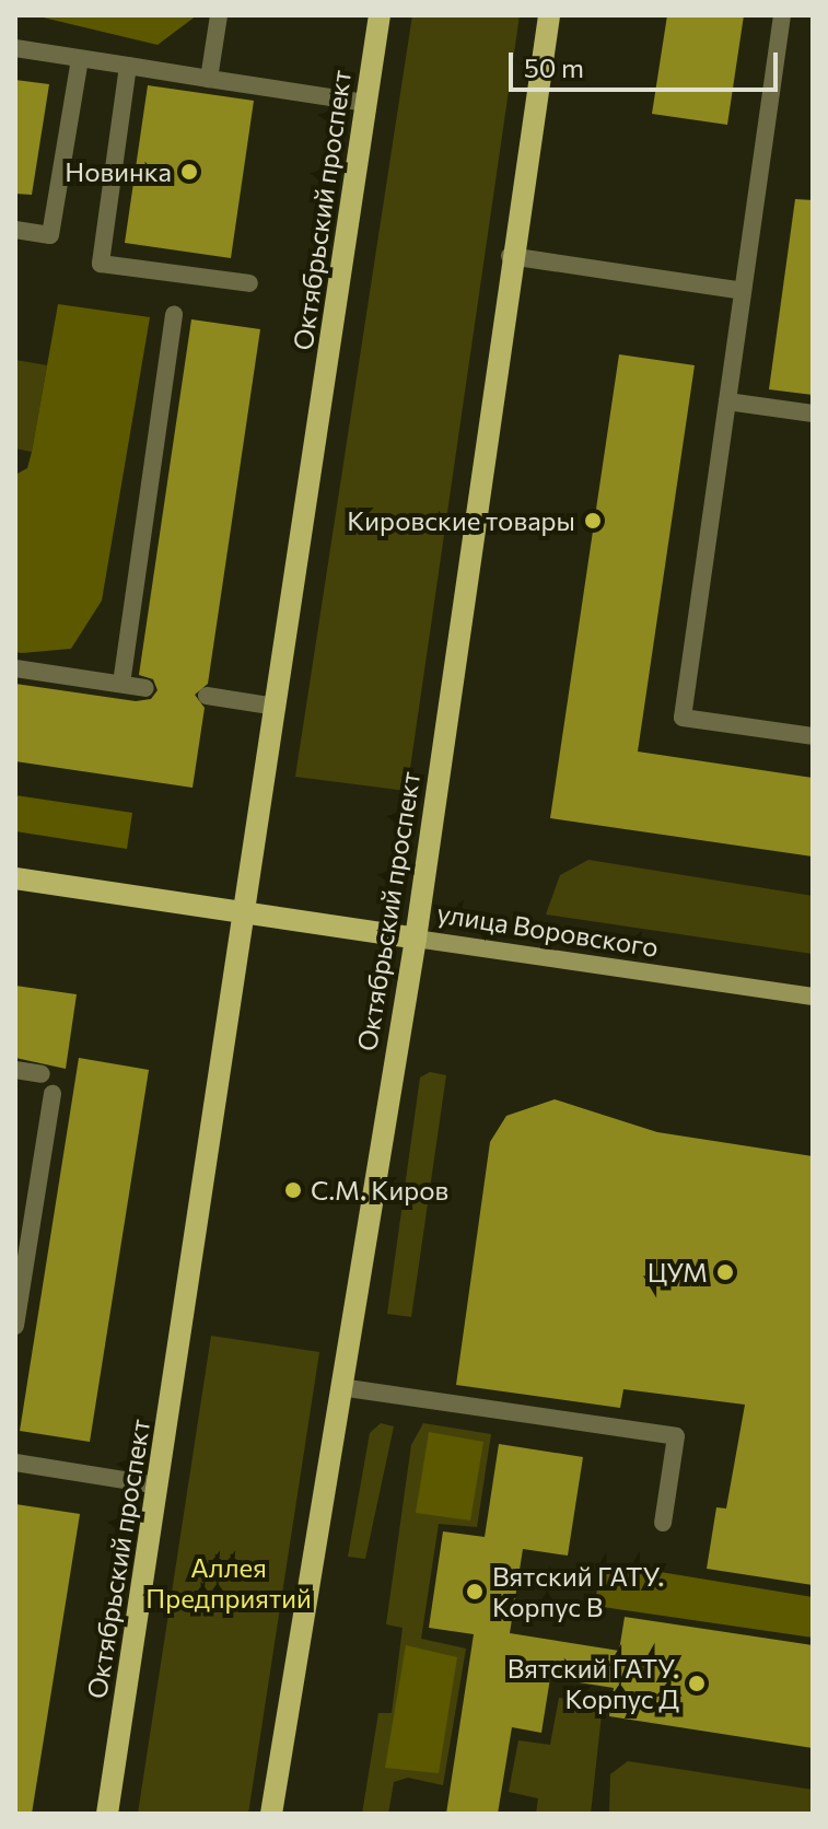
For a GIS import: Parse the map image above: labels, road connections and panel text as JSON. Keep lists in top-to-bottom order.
{
  "streets": {
    "main road": ["Октябрьский проспект", "улица Воровского"]
  },
  "crossings": [
    ["Октябрьский проспект", "улица Воровского"]
  ],
  "parks": ["Аллея Предприятий"],
  "places": [
    "Новинка",
    "Кировские товары",
    "С.М. Киров",
    "ЦУМ",
    "Вятский ГАТУ. Корпус В",
    "Вятский ГАТУ. Корпус Д"
  ],
  "scale_bar": "50 m"
}
